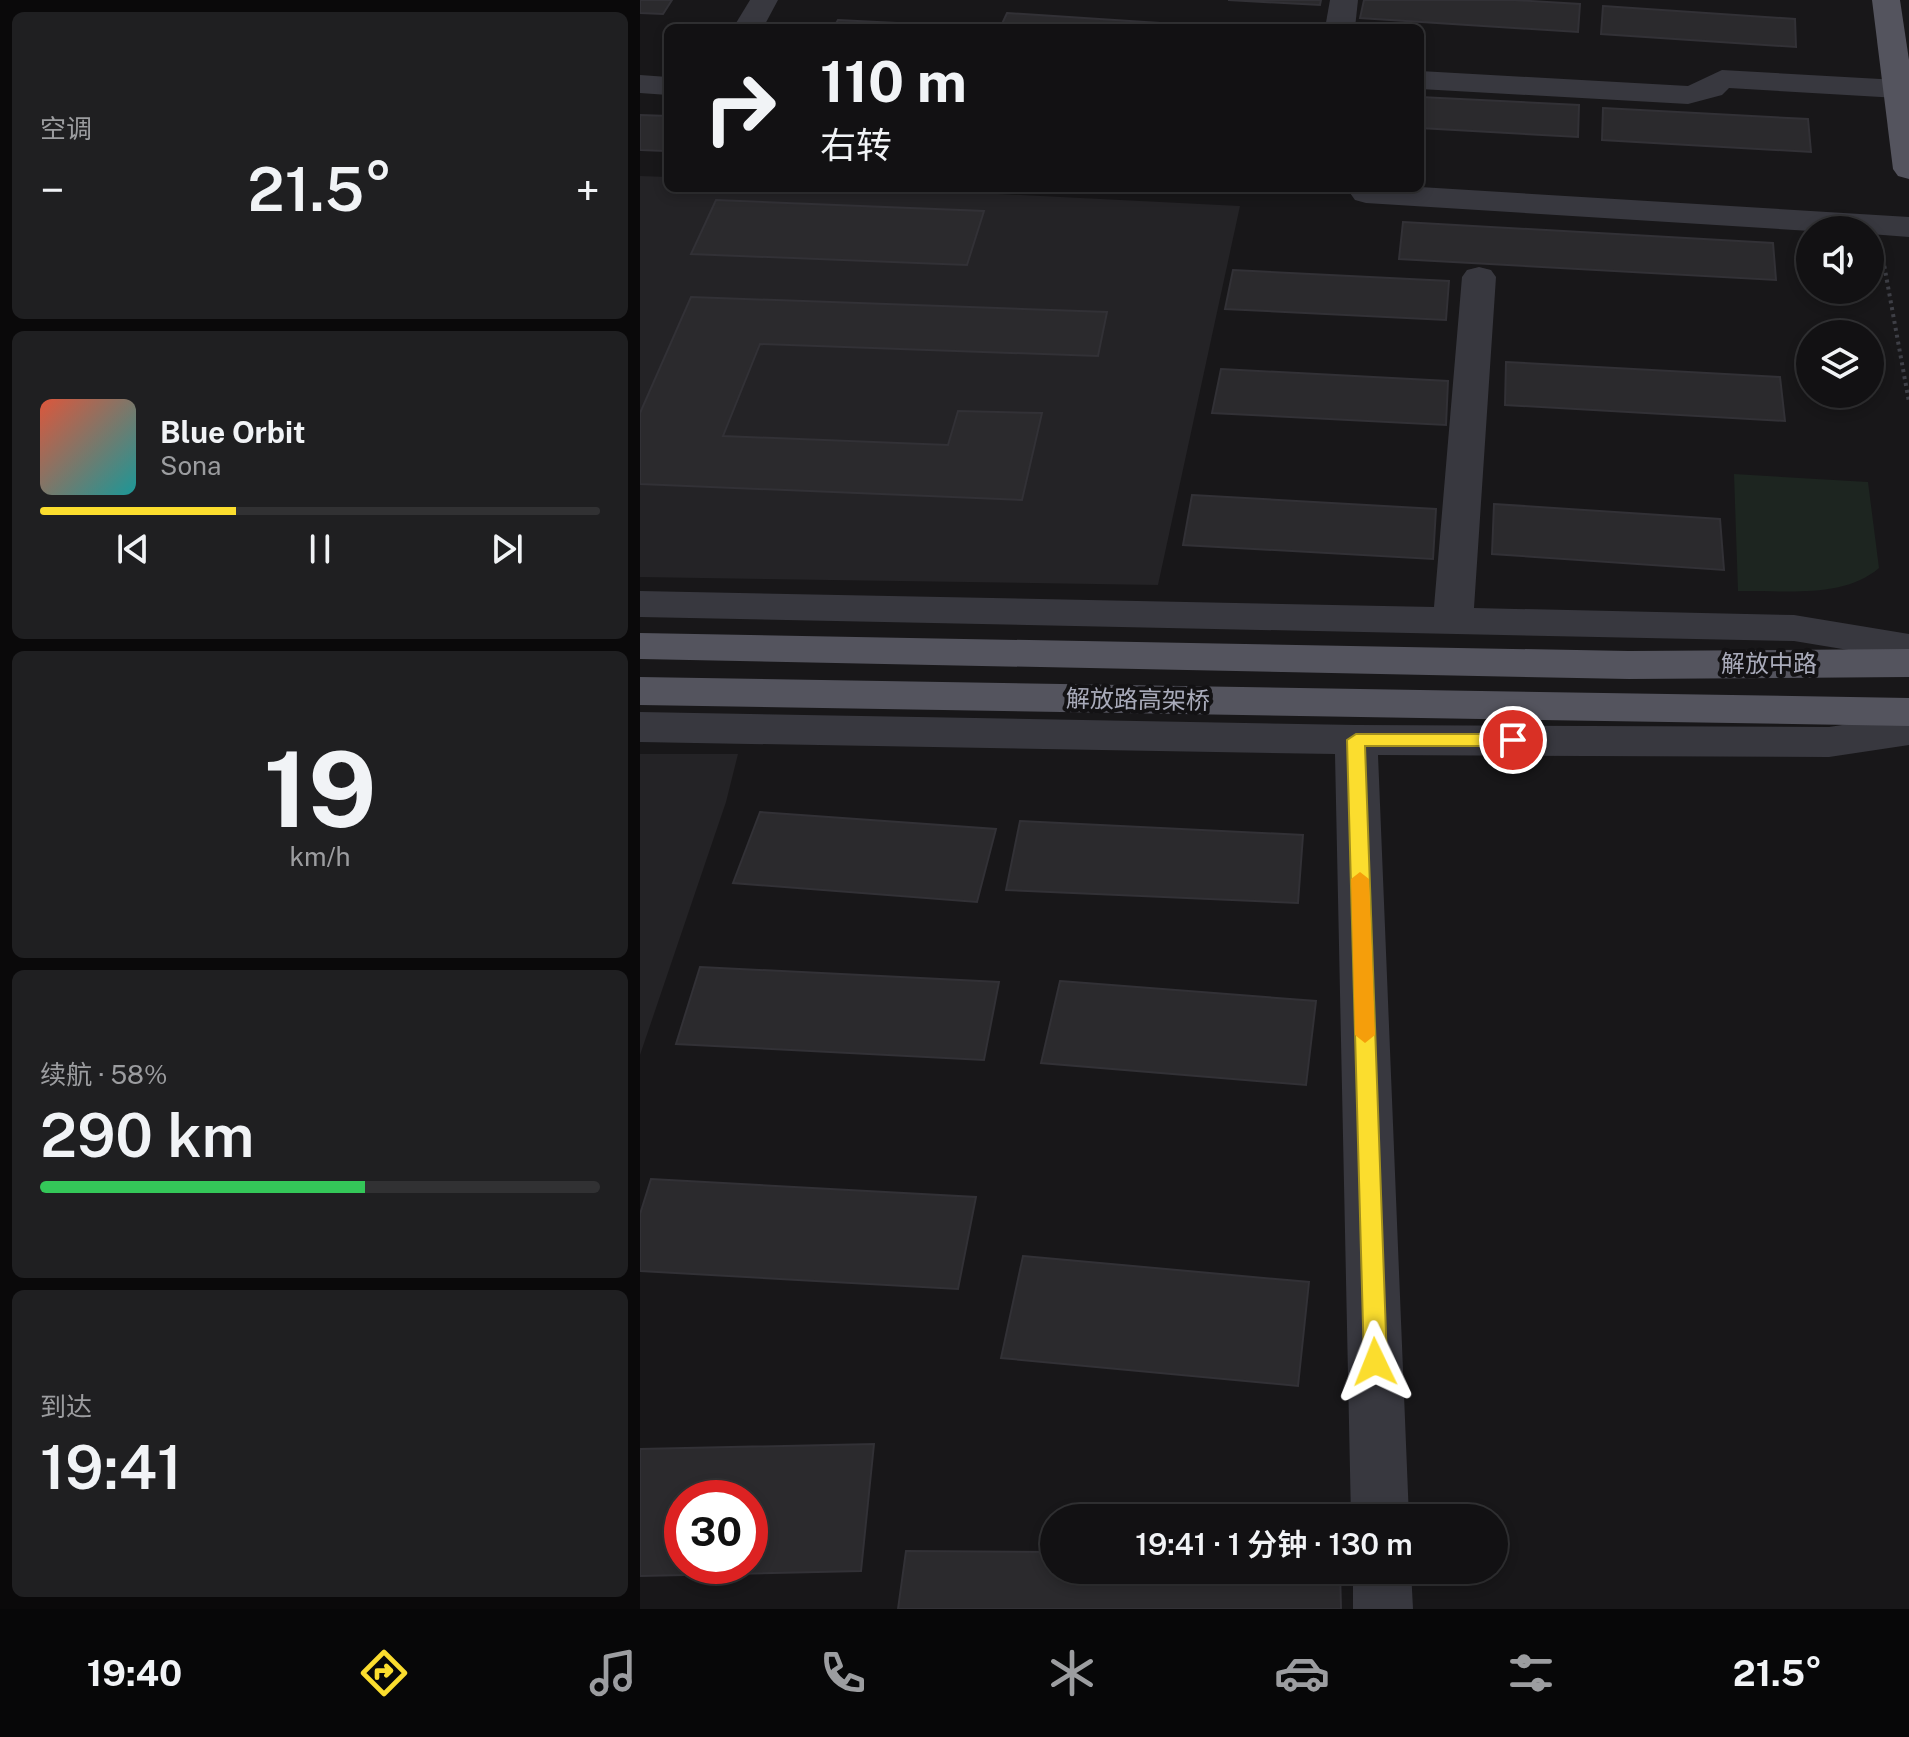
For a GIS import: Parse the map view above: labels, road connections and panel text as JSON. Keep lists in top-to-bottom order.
{
  "streets": {
    "main road": ["解放中路", "解放路高架桥"]
  },
  "crossings": [
    ["解放中路", "解放路高架桥"]
  ],
  "page": {
    "tile": [
      "空调",
      ["19", "km/h"],
      ["续航 · 58%", "290 km"],
      ["到达", "19:41"]
    ],
    "turn": ["110 m", "右转"],
    "heat": ["−", "21.5°", "+"],
    "song": ["Blue Orbit", "Sona"],
    "limit": "30",
    "trip": "19:41 · 1 分钟 · 130 m",
    "tabs": ["19:40", "21.5°"]
  }
}
